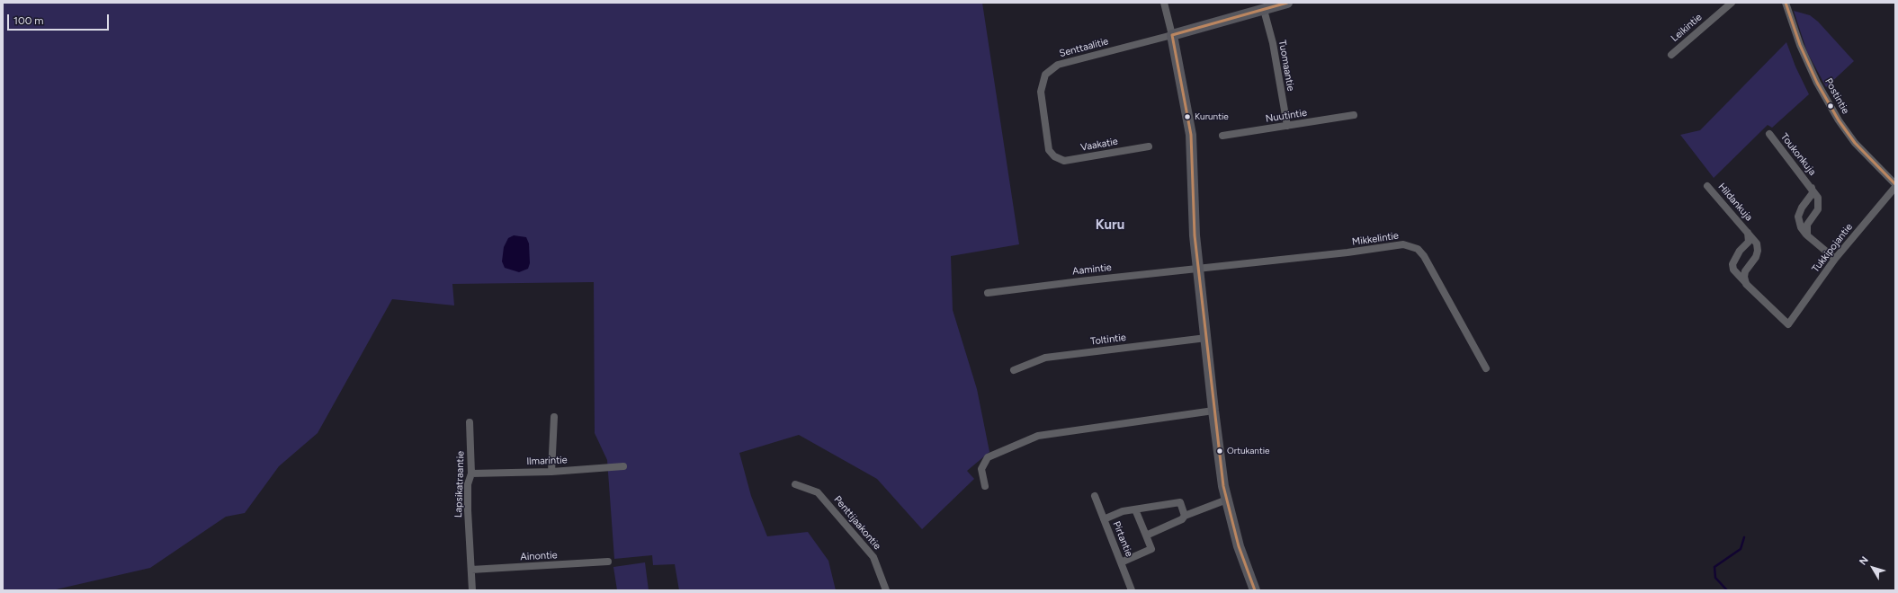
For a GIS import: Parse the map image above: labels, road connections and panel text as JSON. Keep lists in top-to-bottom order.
{
  "streets": {
    "street": [
      "Leikintie",
      "Senttaalitie",
      "Tuomaantie",
      "Postintie",
      "Nuutintie",
      "Vaakatie",
      "Toukonkuja",
      "Hildankuja",
      "Mikkelintie",
      "Tukkipojantie",
      "Aamintie",
      "Toltintie",
      "Ilmarintie",
      "Lapsikatraantie",
      "Penttijaakontie",
      "Pirtantie",
      "Ainontie"
    ]
  },
  "crossings": [
    ["Senttaalitie", "Vaakatie"],
    ["Tuomaantie", "Nuutintie"],
    ["Postintie", "Tukkipojantie"],
    ["Toukonkuja", "Tukkipojantie"],
    ["Hildankuja", "Tukkipojantie"],
    ["Mikkelintie", "Aamintie"],
    ["Ilmarintie", "Lapsikatraantie"],
    ["Lapsikatraantie", "Ainontie"]
  ],
  "districts": ["Kuru"],
  "places": ["Kuruntie", "Ortukantie"],
  "scale_bar": "100 m",
  "north": "top left"
}
